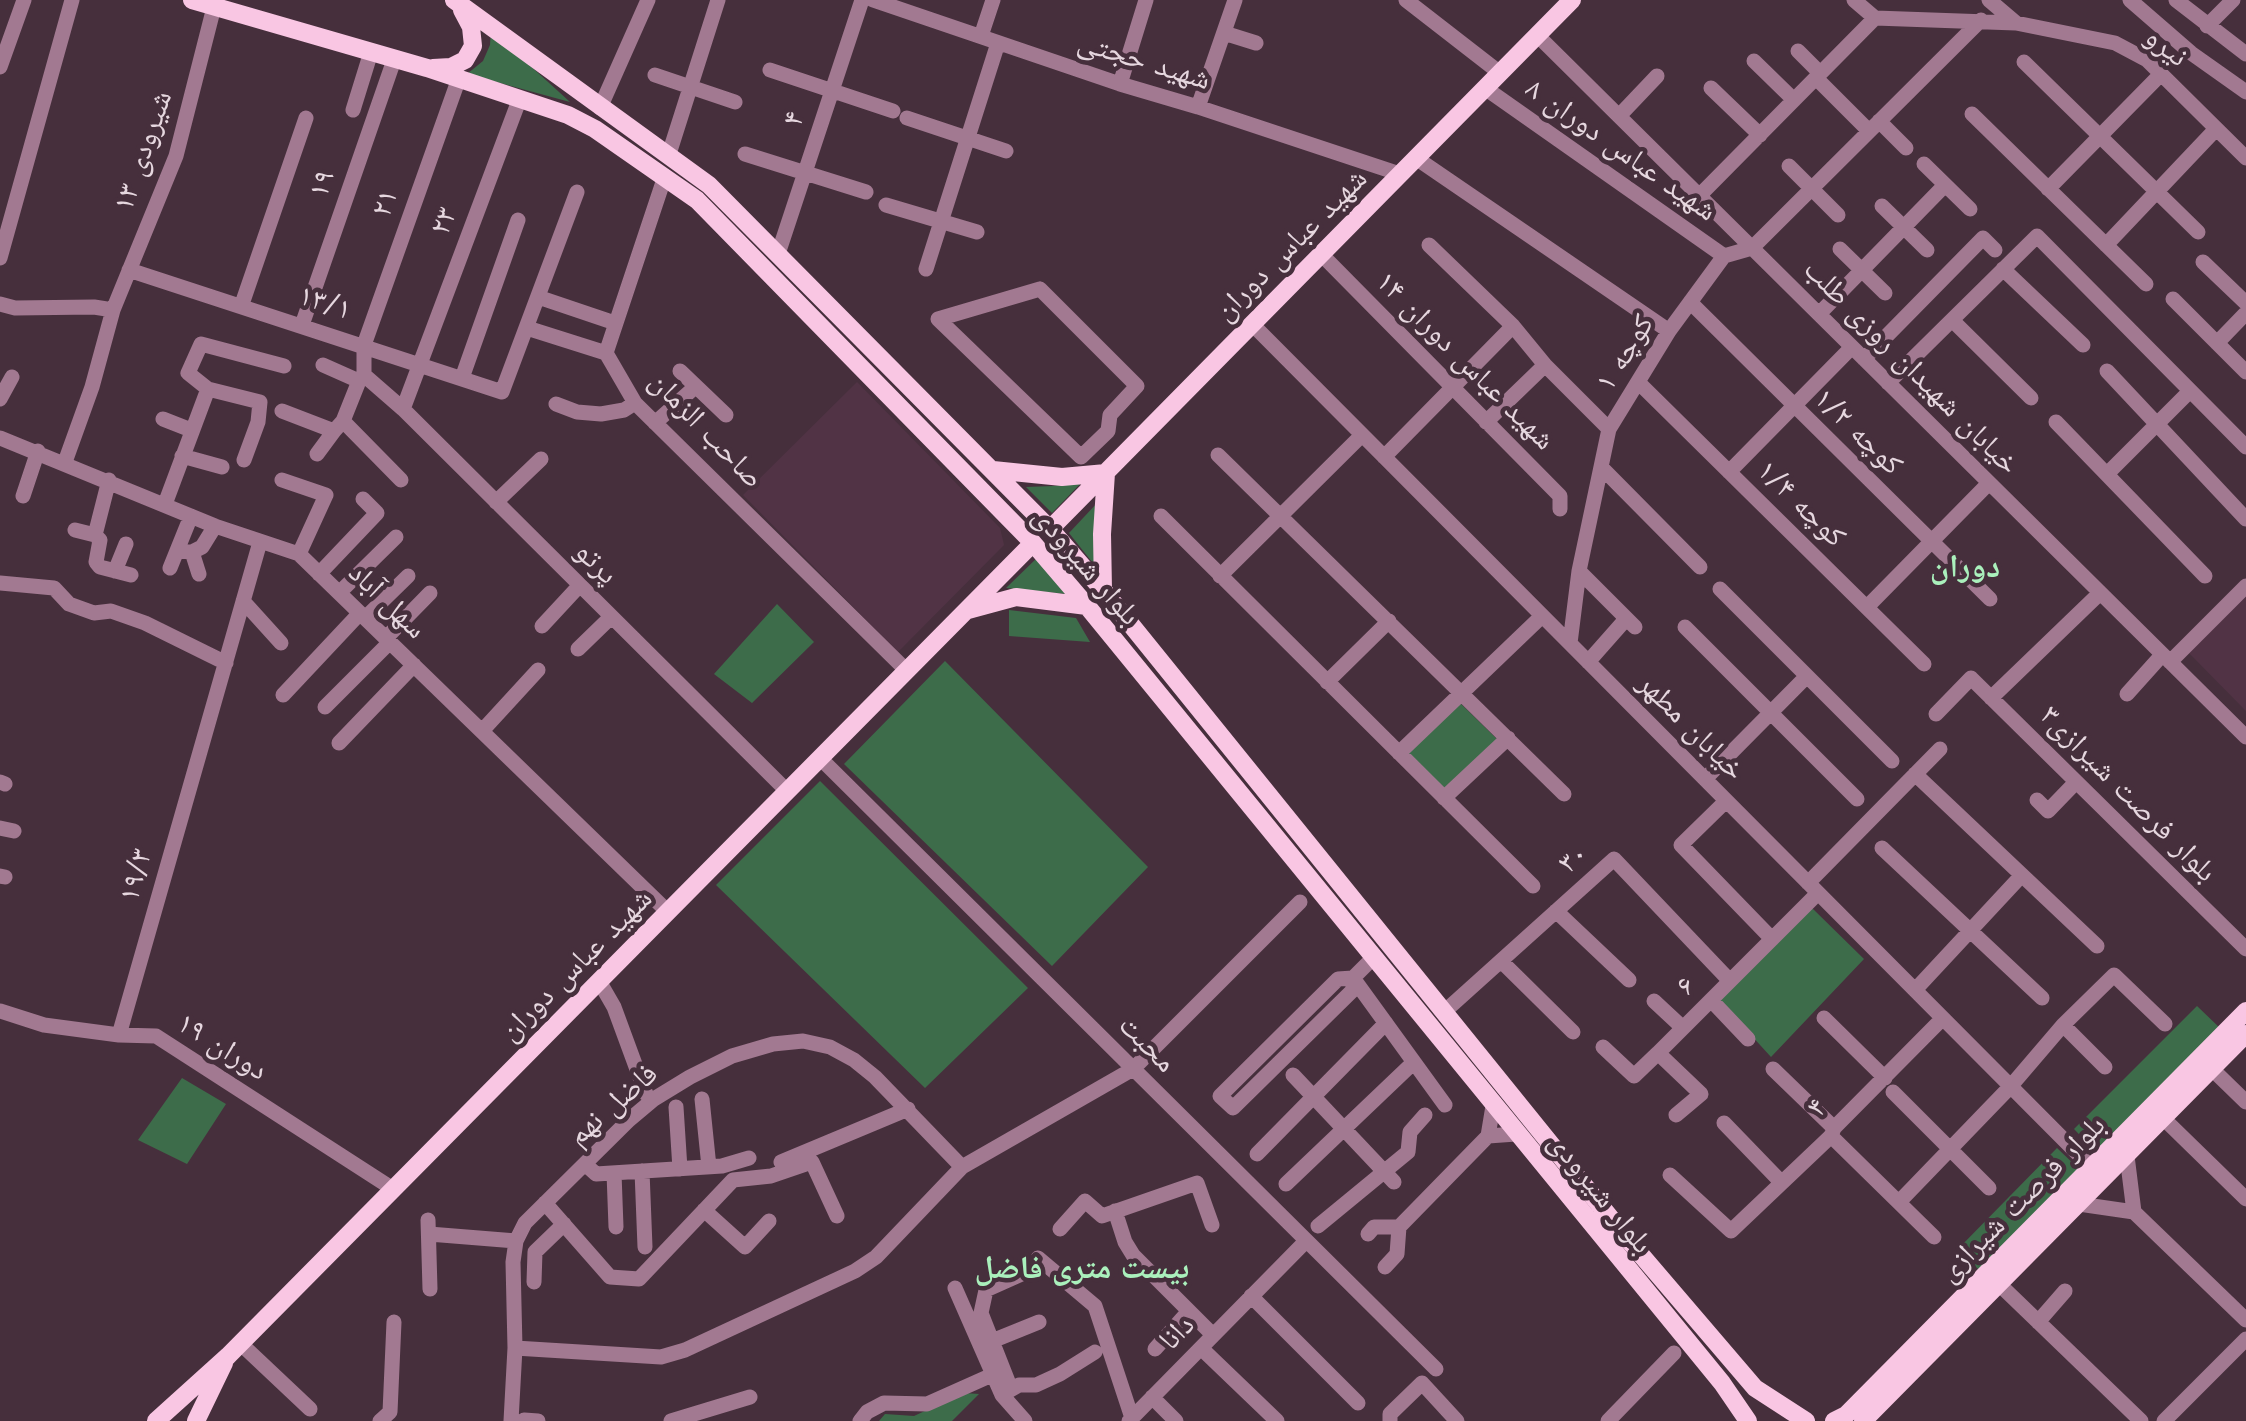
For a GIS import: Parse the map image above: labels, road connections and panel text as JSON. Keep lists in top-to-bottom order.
{
  "streets": {
    "main road": ["شهید عباس دوران", "بلوار شیرودی", "بلوار فرصت شیرازی"],
    "street": [
      "نیرو",
      "شهید حجتی",
      "۴",
      "شهید عباس دوران ۸",
      "شیرودی ۱۳",
      "۱۹",
      "۲۱",
      "۲۳",
      "۱۳/۱",
      "کوچه ۱",
      "شهید عباس دوران ۱۴",
      "خیابان شهیدان روزی طلب",
      "صاحب الزمان",
      "کوچه ۱/۲",
      "کوچه ۱/۴",
      "پرتو",
      "سهل آباد",
      "خیابان مطهر",
      "۳بلوار فرصت شیرازی",
      "۳۰",
      "۱۹/۳",
      "۶",
      "محبت",
      "دوران ۱۹",
      "فاضل نهم",
      "دانا"
    ]
  },
  "crossings": [
    ["شهید حجتی", "شهید عباس دوران"],
    ["۴", "بلوار شیرودی"],
    ["۴", "خیابان مطهر"],
    ["شهید عباس دوران ۸", "شهید عباس دوران"],
    ["شهید عباس دوران ۸", "کوچه ۱"],
    ["شیرودی ۱۳", "۱۳/۱"],
    ["شیرودی ۱۳", "بلوار شیرودی"],
    ["شیرودی ۱۳", "سهل آباد"],
    ["۱۹", "۱۳/۱"],
    ["۱۹", "بلوار شیرودی"],
    ["۲۱", "۱۳/۱"],
    ["۲۱", "پرتو"],
    ["۲۱", "بلوار شیرودی"],
    ["۲۳", "۱۳/۱"],
    ["۲۳", "پرتو"],
    ["۲۳", "بلوار شیرودی"],
    ["شهید عباس دوران", "شهید عباس دوران ۱۴"],
    ["شهید عباس دوران", "خیابان شهیدان روزی طلب"],
    ["شهید عباس دوران", "صاحب الزمان"],
    ["شهید عباس دوران", "پرتو"],
    ["شهید عباس دوران", "بلوار شیرودی"],
    ["شهید عباس دوران", "سهل آباد"],
    ["شهید عباس دوران", "خیابان مطهر"],
    ["شهید عباس دوران", "محبت"],
    ["شهید عباس دوران", "دوران ۱۹"],
    ["کوچه ۱", "کوچه ۱/۲"],
    ["کوچه ۱", "کوچه ۱/۴"],
    ["کوچه ۱", "خیابان مطهر"],
    ["بلوار شیرودی", "۳۰"],
    ["سهل آباد", "۱۹/۳"],
    ["خیابان مطهر", "۶"],
    ["خیابان مطهر", "بلوار فرصت شیرازی"],
    ["۳۰", "۶"],
    ["۱۹/۳", "دوران ۱۹"],
    ["محبت", "دانا"]
  ],
  "districts": ["دوران", "بیست متری فاضل"]
}
